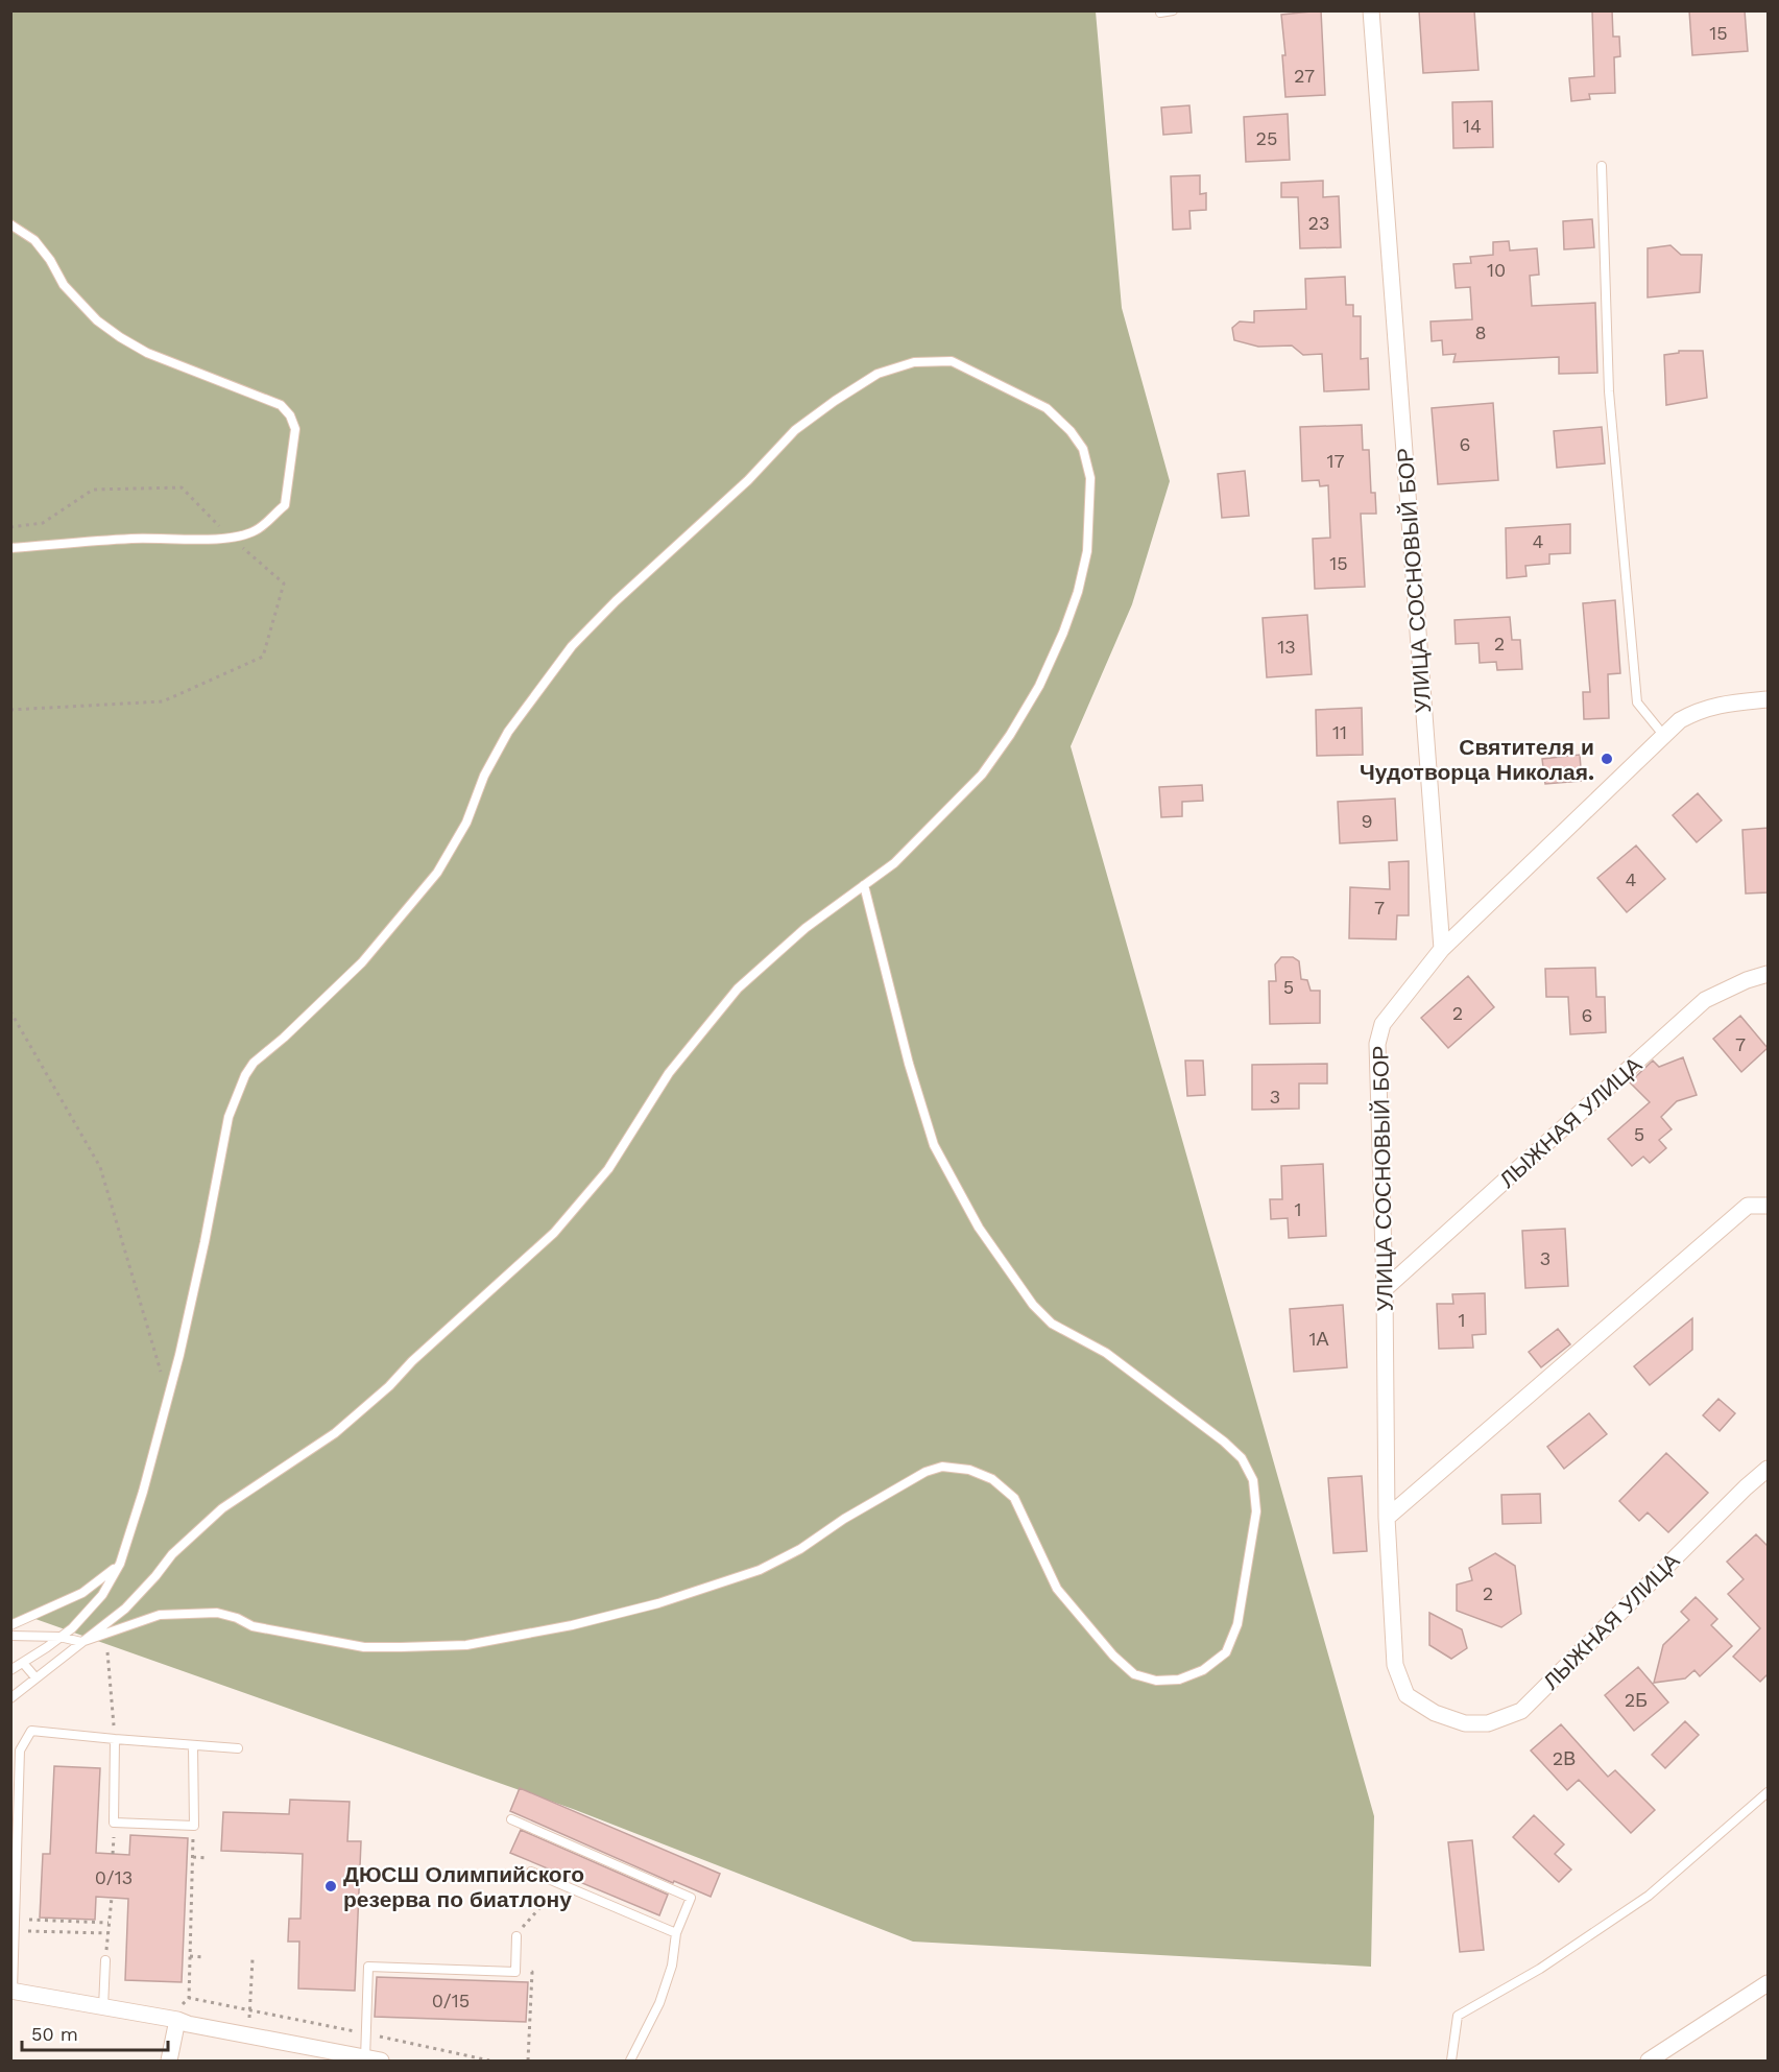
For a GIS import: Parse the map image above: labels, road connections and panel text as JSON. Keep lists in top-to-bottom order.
{
  "streets": {
    "street": ["УЛИЦА СОСНОВЫЙ БОР", "ЛЫЖНАЯ УЛИЦА"]
  },
  "crossings": [
    ["УЛИЦА СОСНОВЫЙ БОР", "ЛЫЖНАЯ УЛИЦА"]
  ],
  "places": ["Святителя и Чудотворца Николая.", "ДЮСШ Олимпийского резерва по биатлону"],
  "house_numbers": [
    "15",
    "27",
    "14",
    "25",
    "23",
    "10",
    "8",
    "6",
    "17",
    "4",
    "15",
    "2",
    "13",
    "11",
    "9",
    "4",
    "7",
    "5",
    "2",
    "6",
    "7",
    "3",
    "5",
    "1",
    "3",
    "1",
    "1А",
    "2",
    "2Б",
    "2В",
    "0/13",
    "0/15"
  ],
  "scale_bar": "50 m"
}
